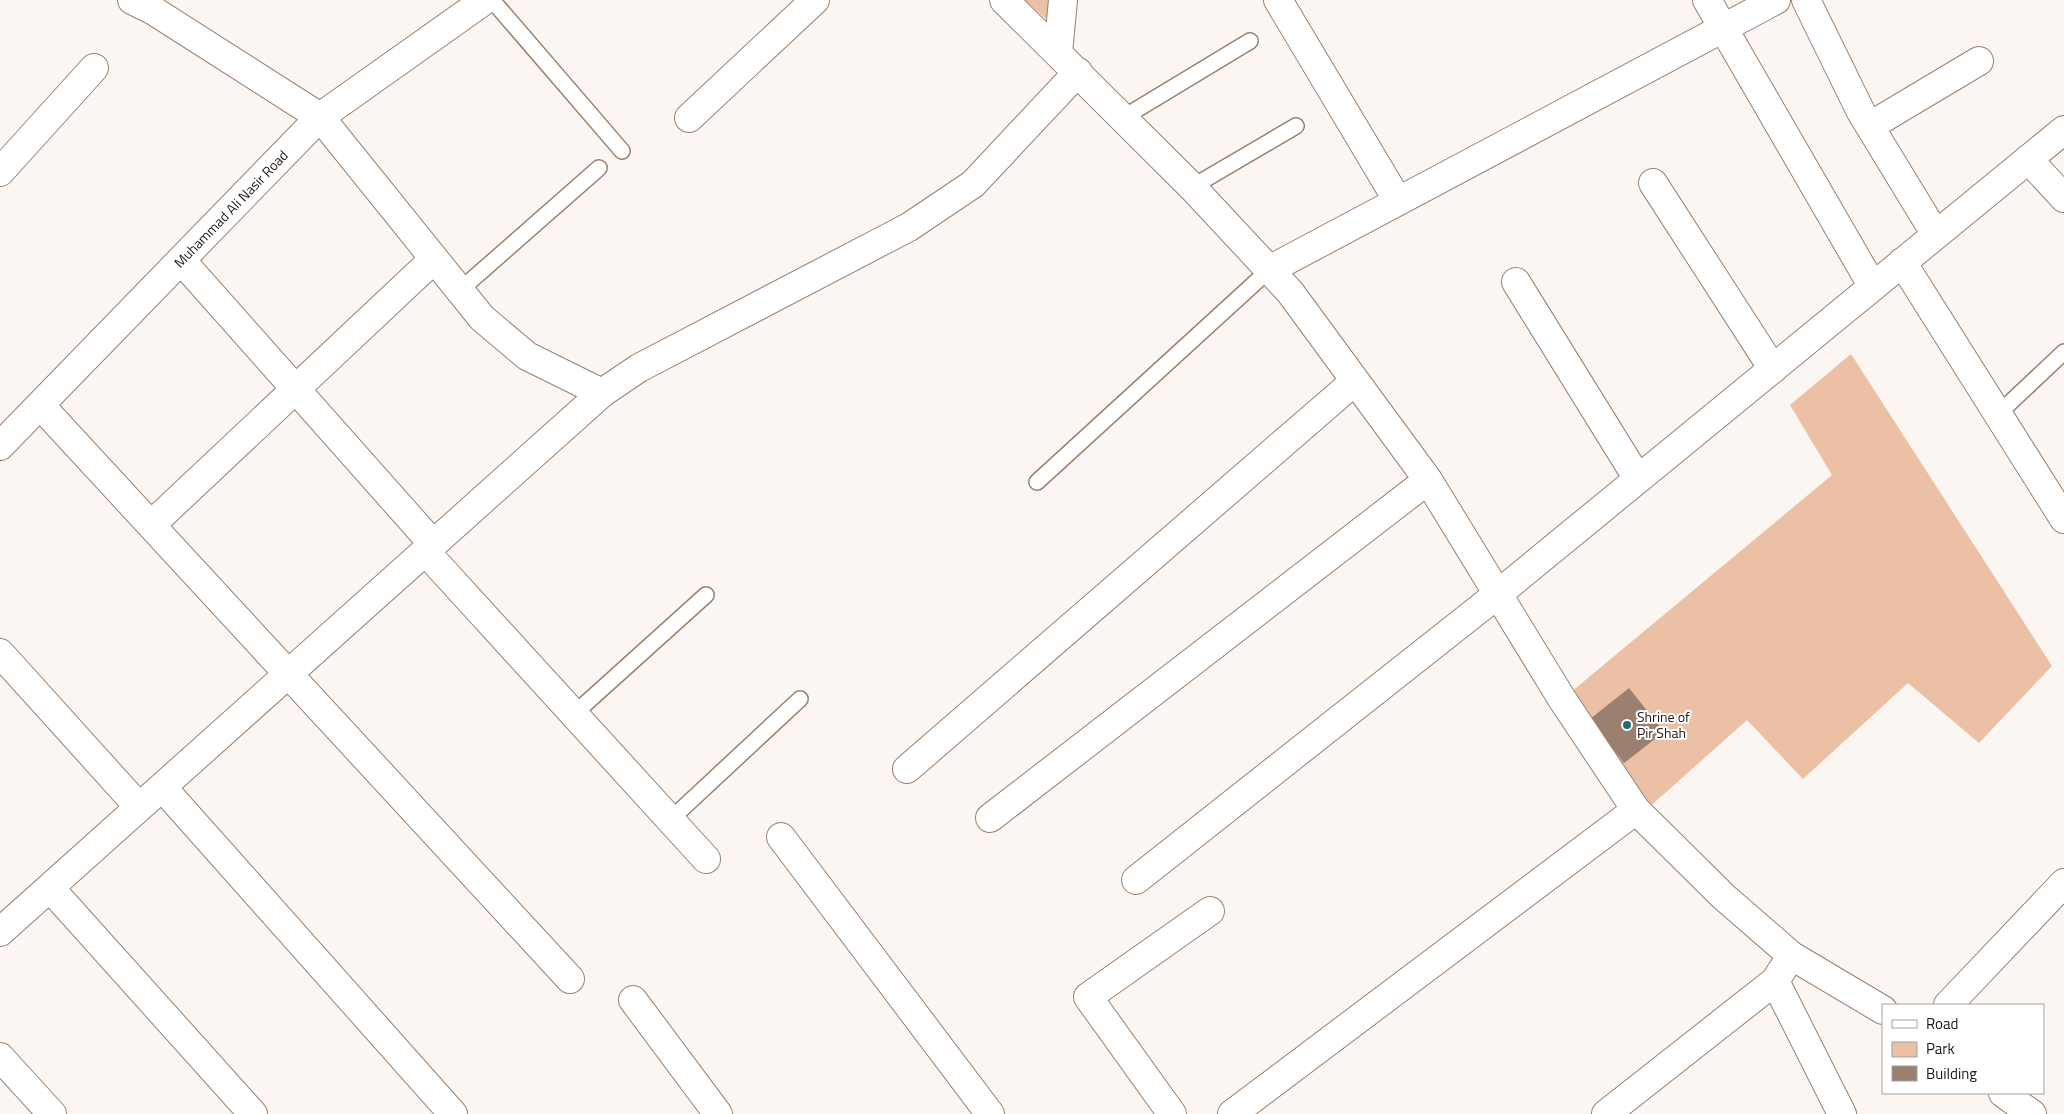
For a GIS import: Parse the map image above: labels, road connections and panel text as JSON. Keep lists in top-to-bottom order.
{
  "streets": {
    "street": ["Muhammad Ali Nasir Road"]
  },
  "places": ["Shrine of Pir Shah"],
  "legend": ["Road", "Park", "Building"]
}
